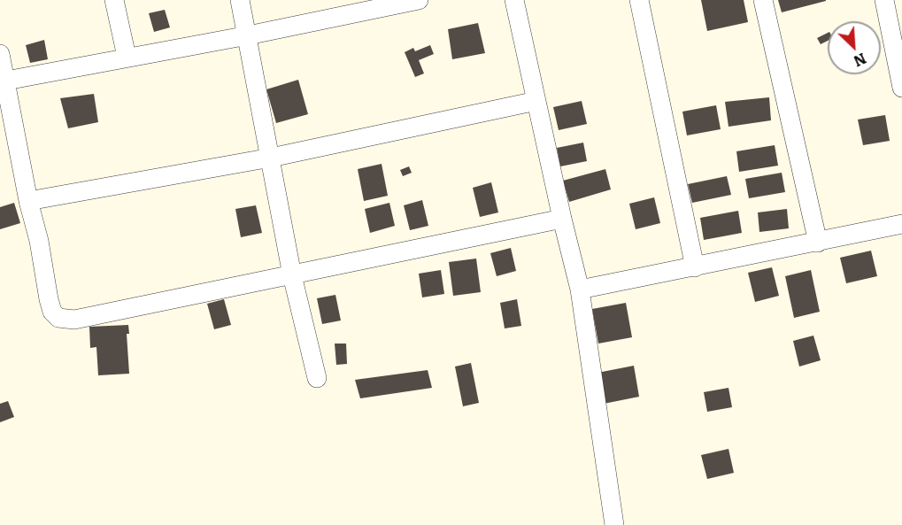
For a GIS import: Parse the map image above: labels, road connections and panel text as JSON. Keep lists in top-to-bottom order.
{
  "north": "bottom right"
}
